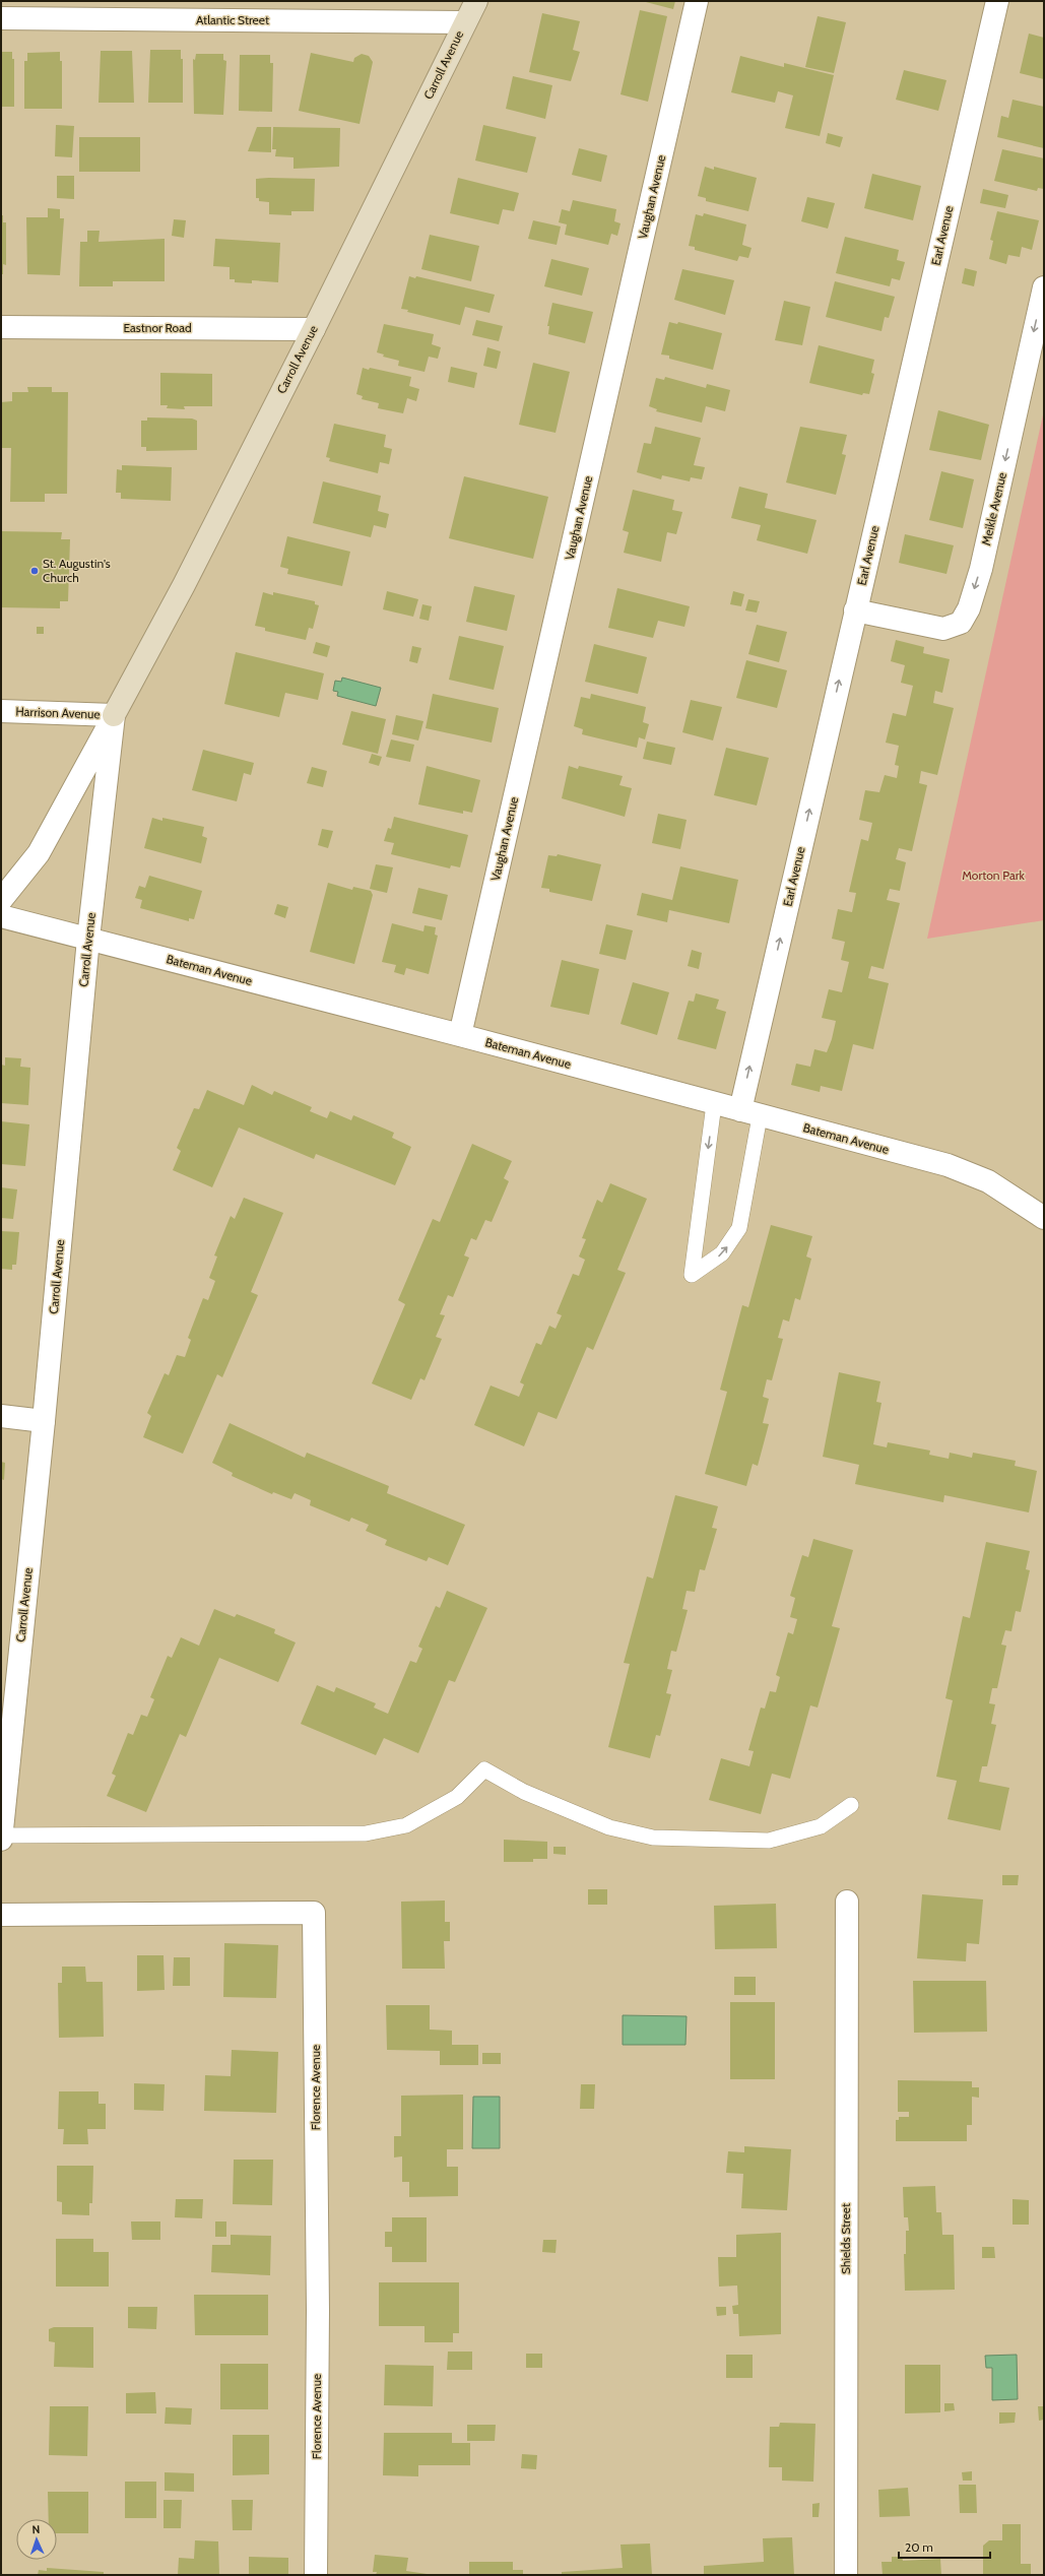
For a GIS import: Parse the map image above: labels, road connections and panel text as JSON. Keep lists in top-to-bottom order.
{
  "streets": {
    "main road": ["Carroll Avenue"],
    "street": [
      "Atlantic Street",
      "Vaughan Avenue",
      "Earl Avenue",
      "Eastnor Road",
      "Meikle Avenue",
      "Harrison Avenue",
      "Bateman Avenue",
      "Florence Avenue",
      "Shields Street"
    ]
  },
  "crossings": [
    ["Atlantic Street", "Carroll Avenue"],
    ["Carroll Avenue", "Eastnor Road"],
    ["Carroll Avenue", "Harrison Avenue"],
    ["Carroll Avenue", "Bateman Avenue"],
    ["Vaughan Avenue", "Bateman Avenue"],
    ["Earl Avenue", "Meikle Avenue"],
    ["Earl Avenue", "Bateman Avenue"]
  ],
  "one_way": ["Earl Avenue", "Meikle Avenue"],
  "parks": ["Morton Park"],
  "places": ["St. Augustin's Church"],
  "scale_bar": "20 m",
  "north": "top"
}
